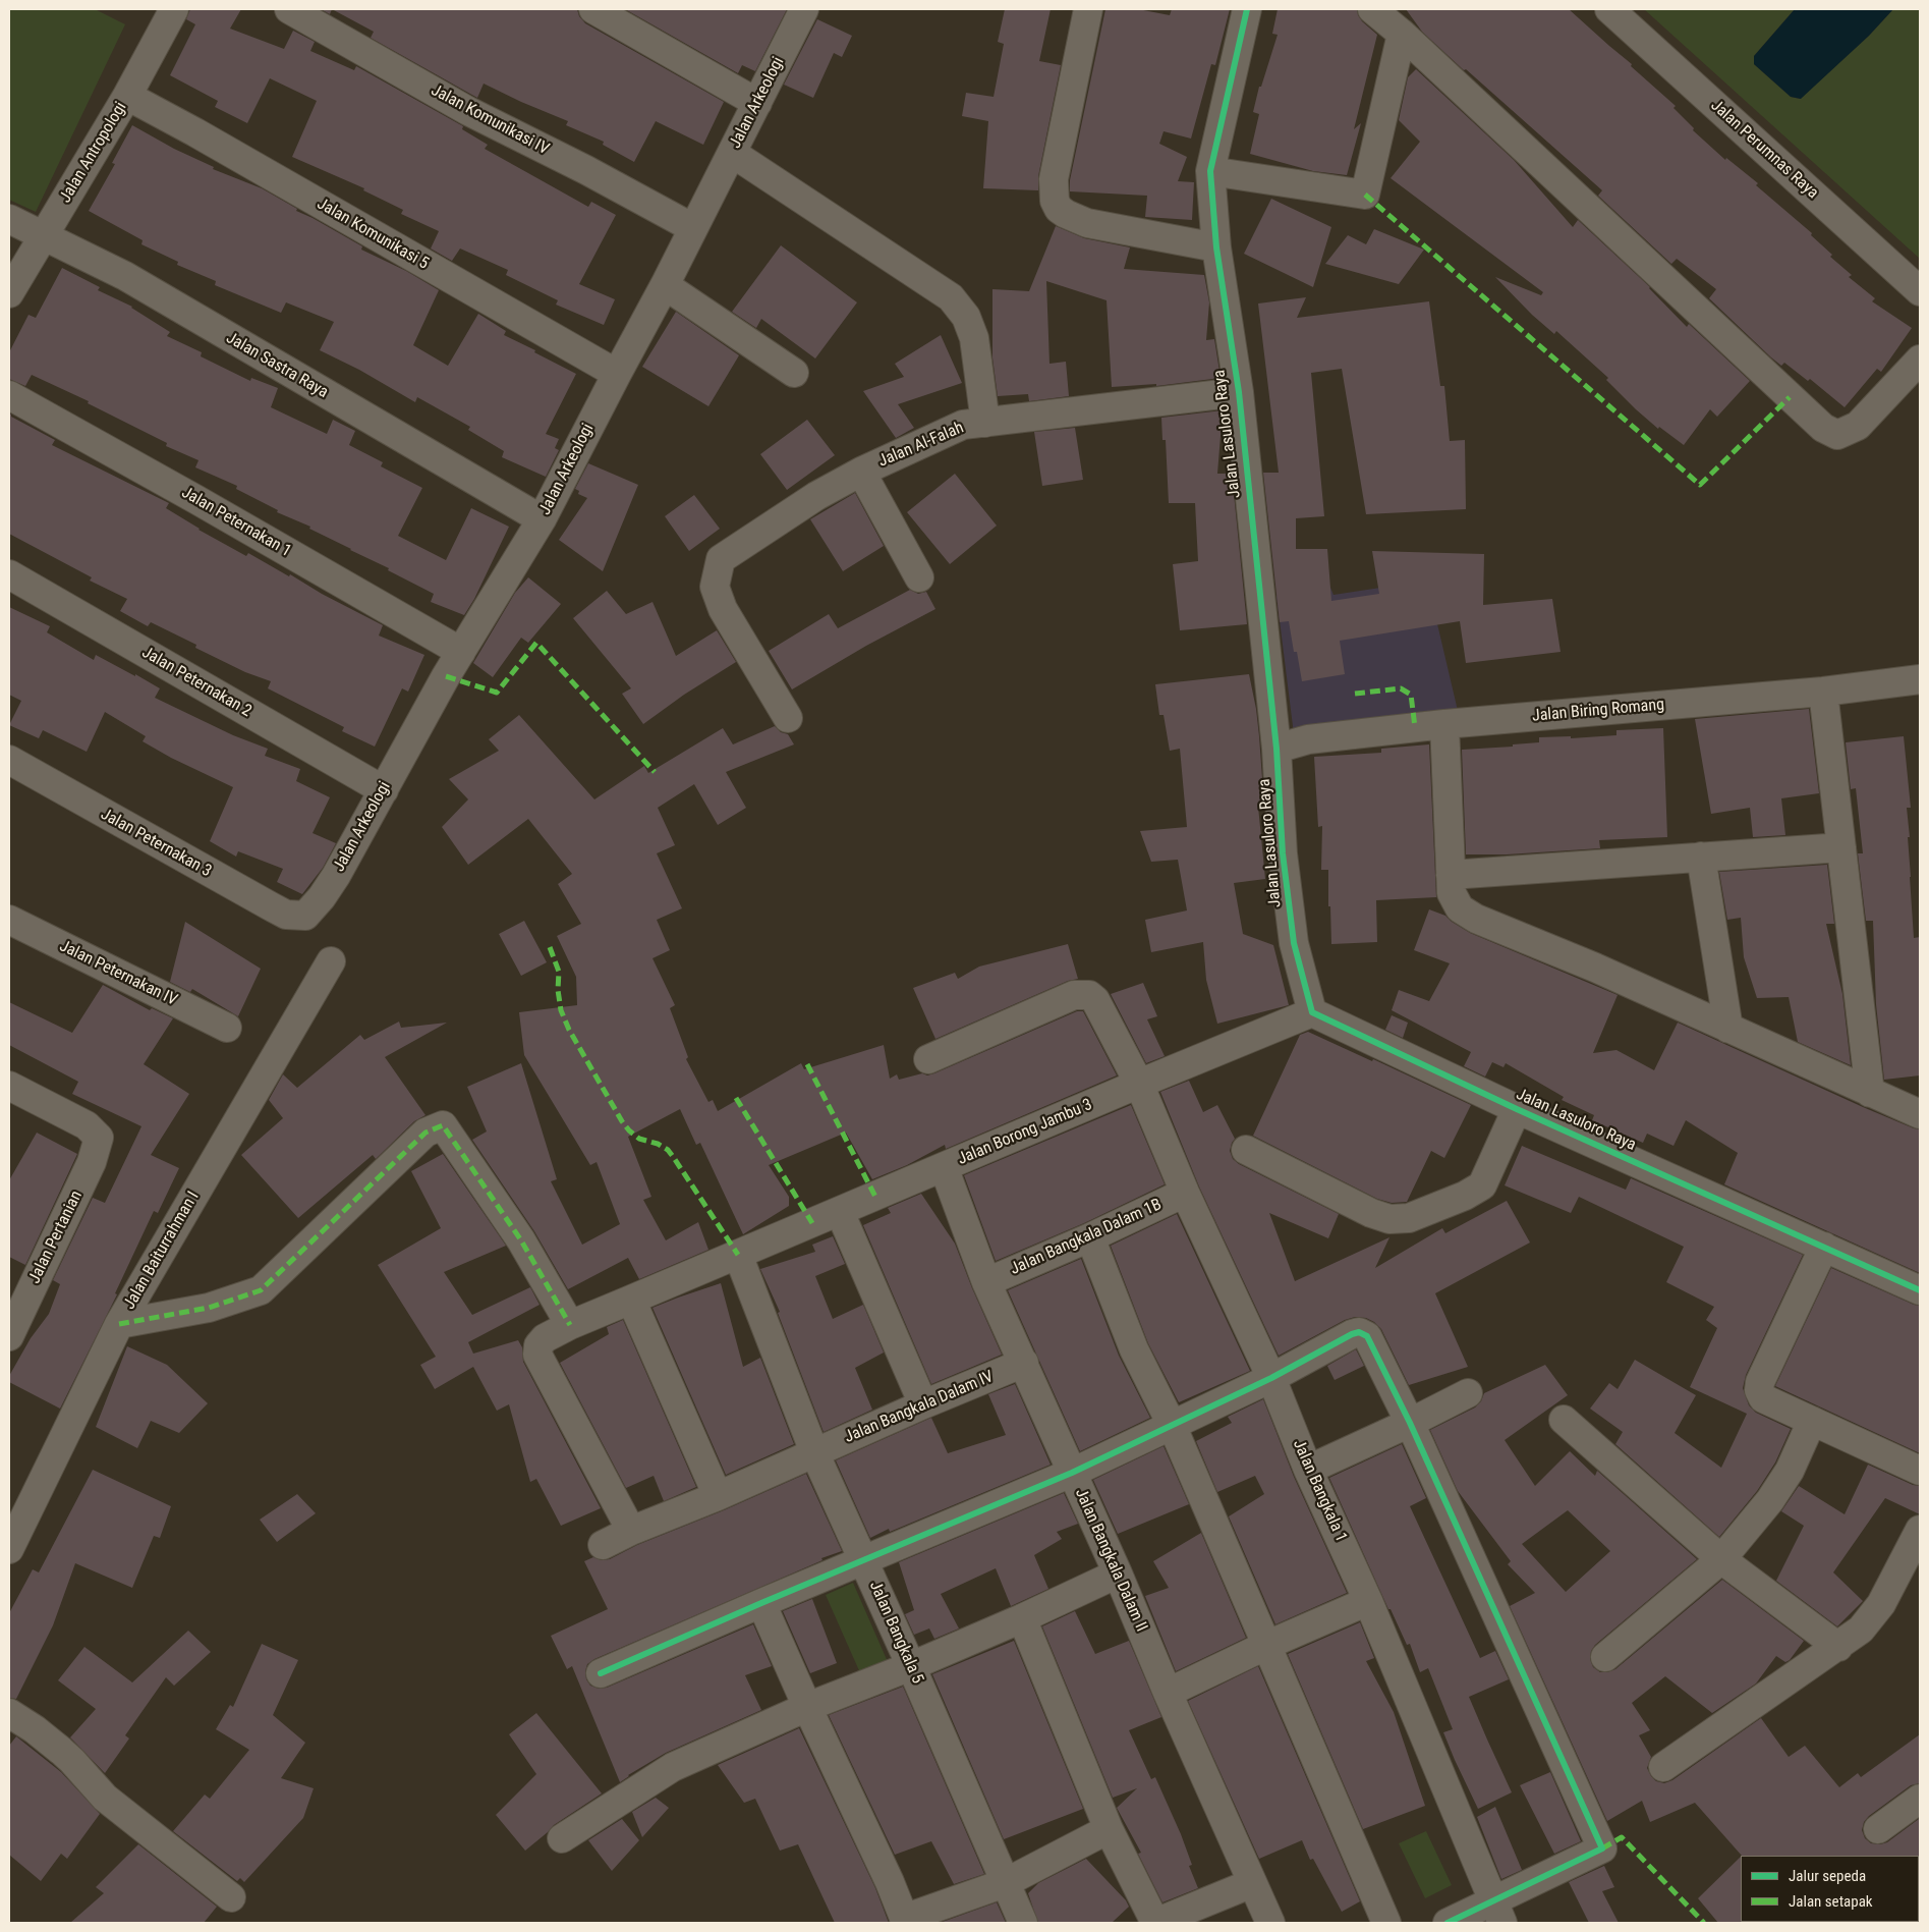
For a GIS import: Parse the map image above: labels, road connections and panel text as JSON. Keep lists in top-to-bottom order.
{
  "streets": {
    "street": [
      "Jalan Arkeologi",
      "Jalan Komunikasi IV",
      "Jalan Perumnas Raya",
      "Jalan Antropologi",
      "Jalan Komunikasi 5",
      "Jalan Sastra Raya",
      "Jalan Lasuloro Raya",
      "Jalan Al-Falah",
      "Jalan Peternakan 1",
      "Jalan Peternakan 2",
      "Jalan Biring Romang",
      "Jalan Peternakan 3",
      "Jalan Peternakan IV",
      "Jalan Borong Jambu 3",
      "Jalan Pertanian",
      "Jalan Bangkala Dalam 1B",
      "Jalan Baiturrahman I",
      "Jalan Bangkala Dalam IV",
      "Jalan Bangkala 1",
      "Jalan Bangkala Dalam II",
      "Jalan Bangkala 5"
    ]
  },
  "crossings": [
    ["Jalan Arkeologi", "Jalan Komunikasi IV"],
    ["Jalan Arkeologi", "Jalan Komunikasi 5"],
    ["Jalan Arkeologi", "Jalan Sastra Raya"],
    ["Jalan Arkeologi", "Jalan Peternakan 1"],
    ["Jalan Arkeologi", "Jalan Peternakan 2"],
    ["Jalan Arkeologi", "Jalan Peternakan 3"],
    ["Jalan Antropologi", "Jalan Komunikasi 5"],
    ["Jalan Antropologi", "Jalan Sastra Raya"],
    ["Jalan Lasuloro Raya", "Jalan Al-Falah"],
    ["Jalan Lasuloro Raya", "Jalan Biring Romang"],
    ["Jalan Lasuloro Raya", "Jalan Borong Jambu 3"],
    ["Jalan Borong Jambu 3", "Jalan Bangkala Dalam IV"],
    ["Jalan Borong Jambu 3", "Jalan Bangkala 1"],
    ["Jalan Borong Jambu 3", "Jalan Bangkala Dalam II"],
    ["Jalan Borong Jambu 3", "Jalan Bangkala 5"],
    ["Jalan Bangkala Dalam 1B", "Jalan Bangkala 1"],
    ["Jalan Bangkala Dalam 1B", "Jalan Bangkala Dalam II"],
    ["Jalan Bangkala Dalam IV", "Jalan Bangkala Dalam II"],
    ["Jalan Bangkala Dalam IV", "Jalan Bangkala 5"]
  ],
  "legend": ["Jalur sepeda", "Jalan setapak"]
}
